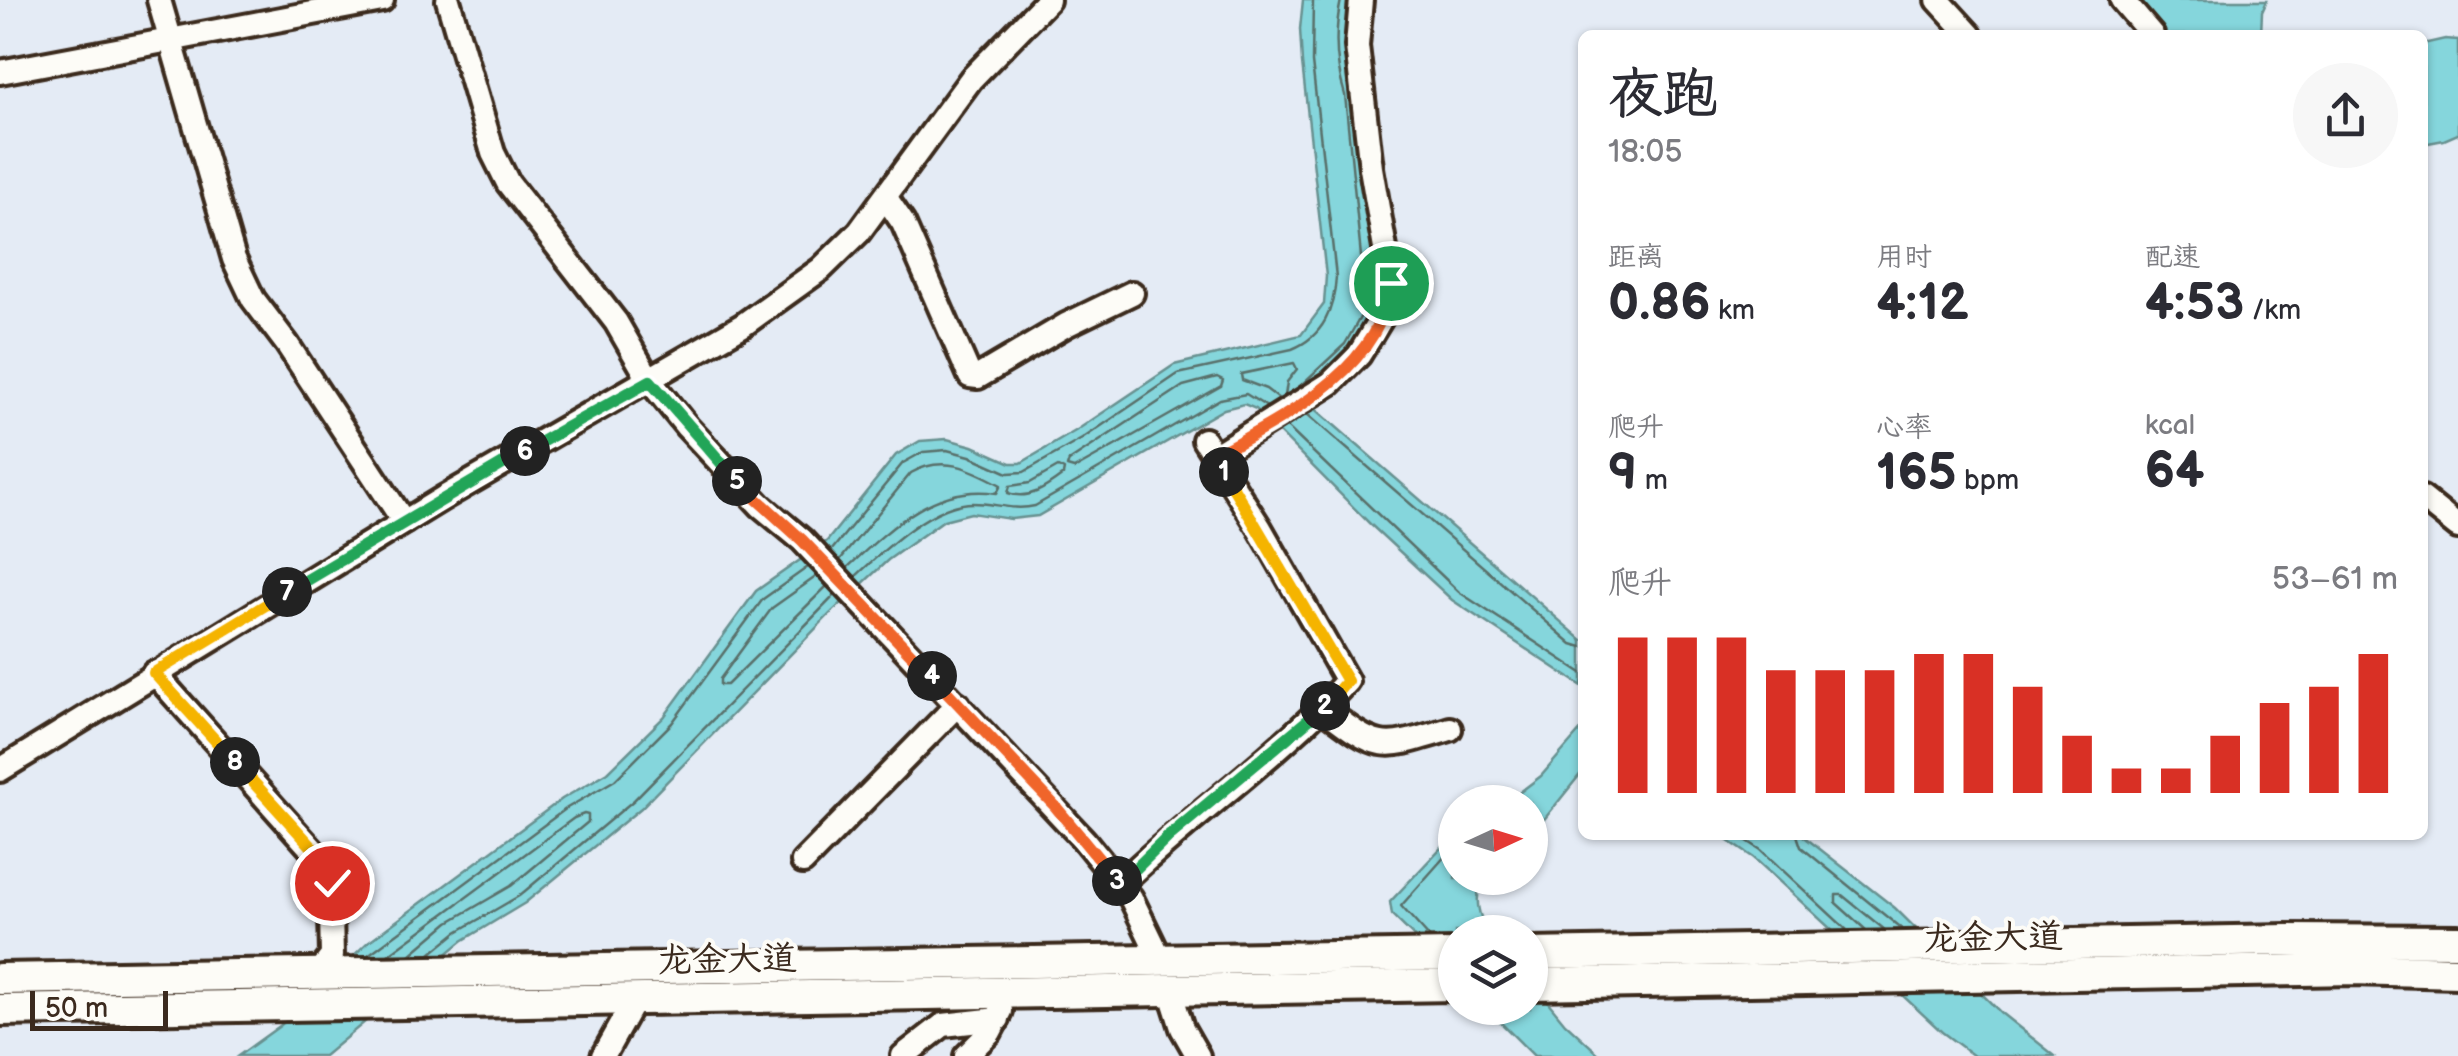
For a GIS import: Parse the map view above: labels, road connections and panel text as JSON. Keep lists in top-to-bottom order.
{
  "streets": {
    "main road": ["龙金大道"]
  },
  "scale_bar": "50 m",
  "north": "right",
  "page": {
    "heading": ["夜跑", "18:05"],
    "stats": [
      ["距离", "0.86 km"],
      ["用时", "4:12"],
      ["配速", "4:53 /km"],
      ["爬升", "9 m"],
      ["心率", "165 bpm"],
      ["kcal", "64"]
    ],
    "pins": [
      "6",
      "1",
      "5",
      "7",
      "4",
      "2",
      "8",
      "3"
    ],
    "chart": ["爬升", "53–61 m"],
    "scale": "50 m"
  }
}
